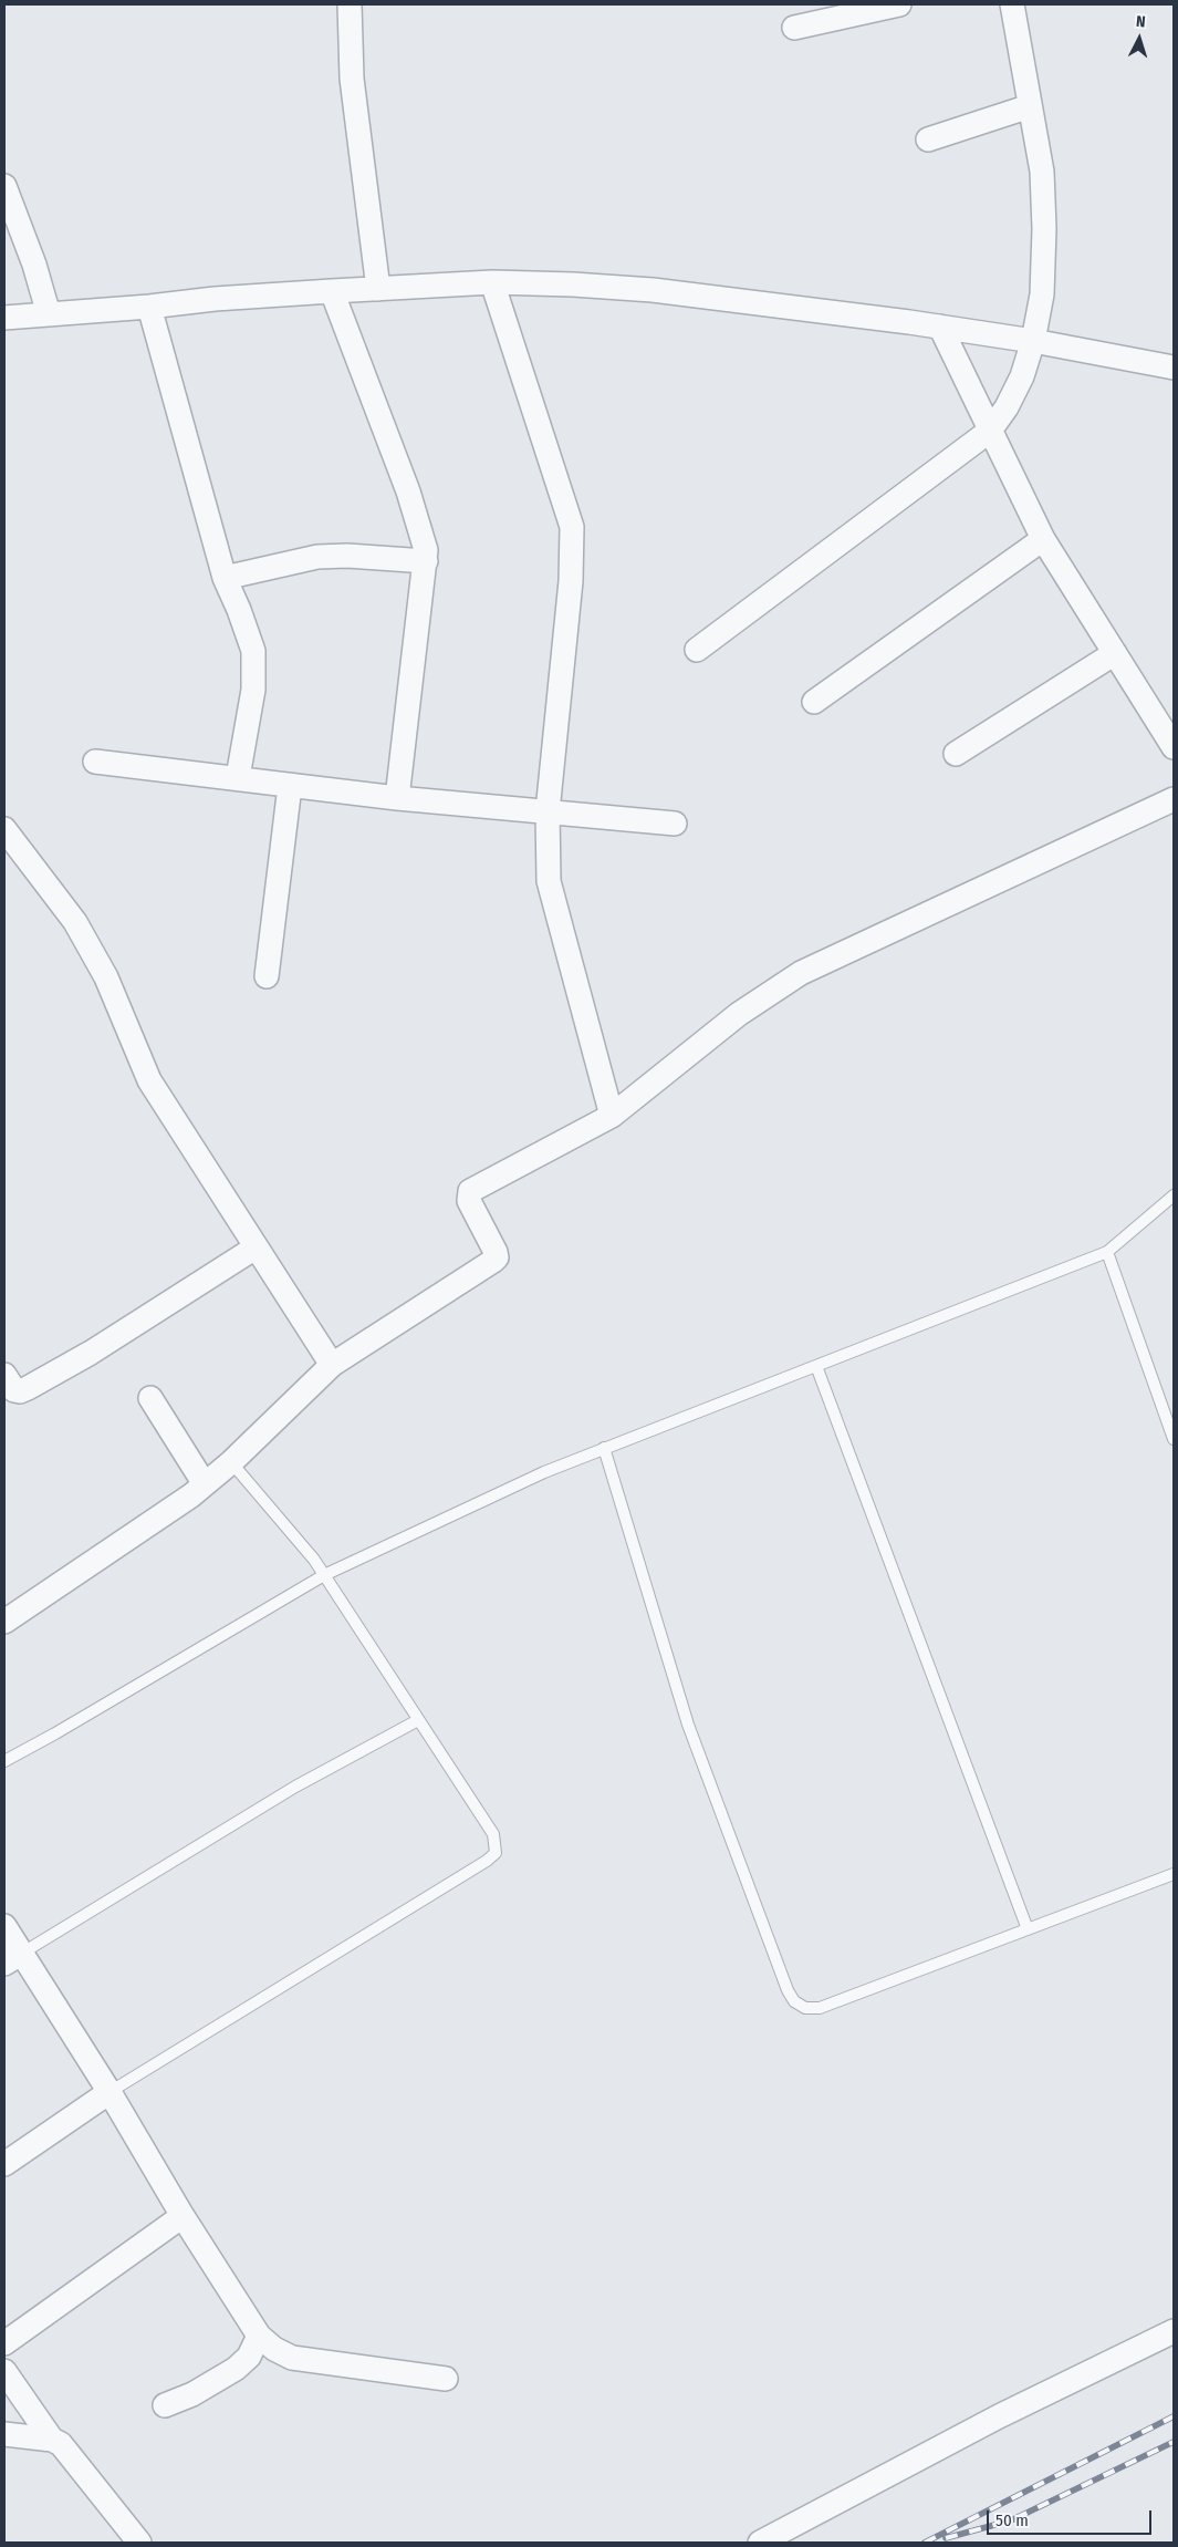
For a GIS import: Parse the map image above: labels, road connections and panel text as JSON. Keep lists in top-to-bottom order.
{
  "scale_bar": "50 m",
  "north": "top"
}
